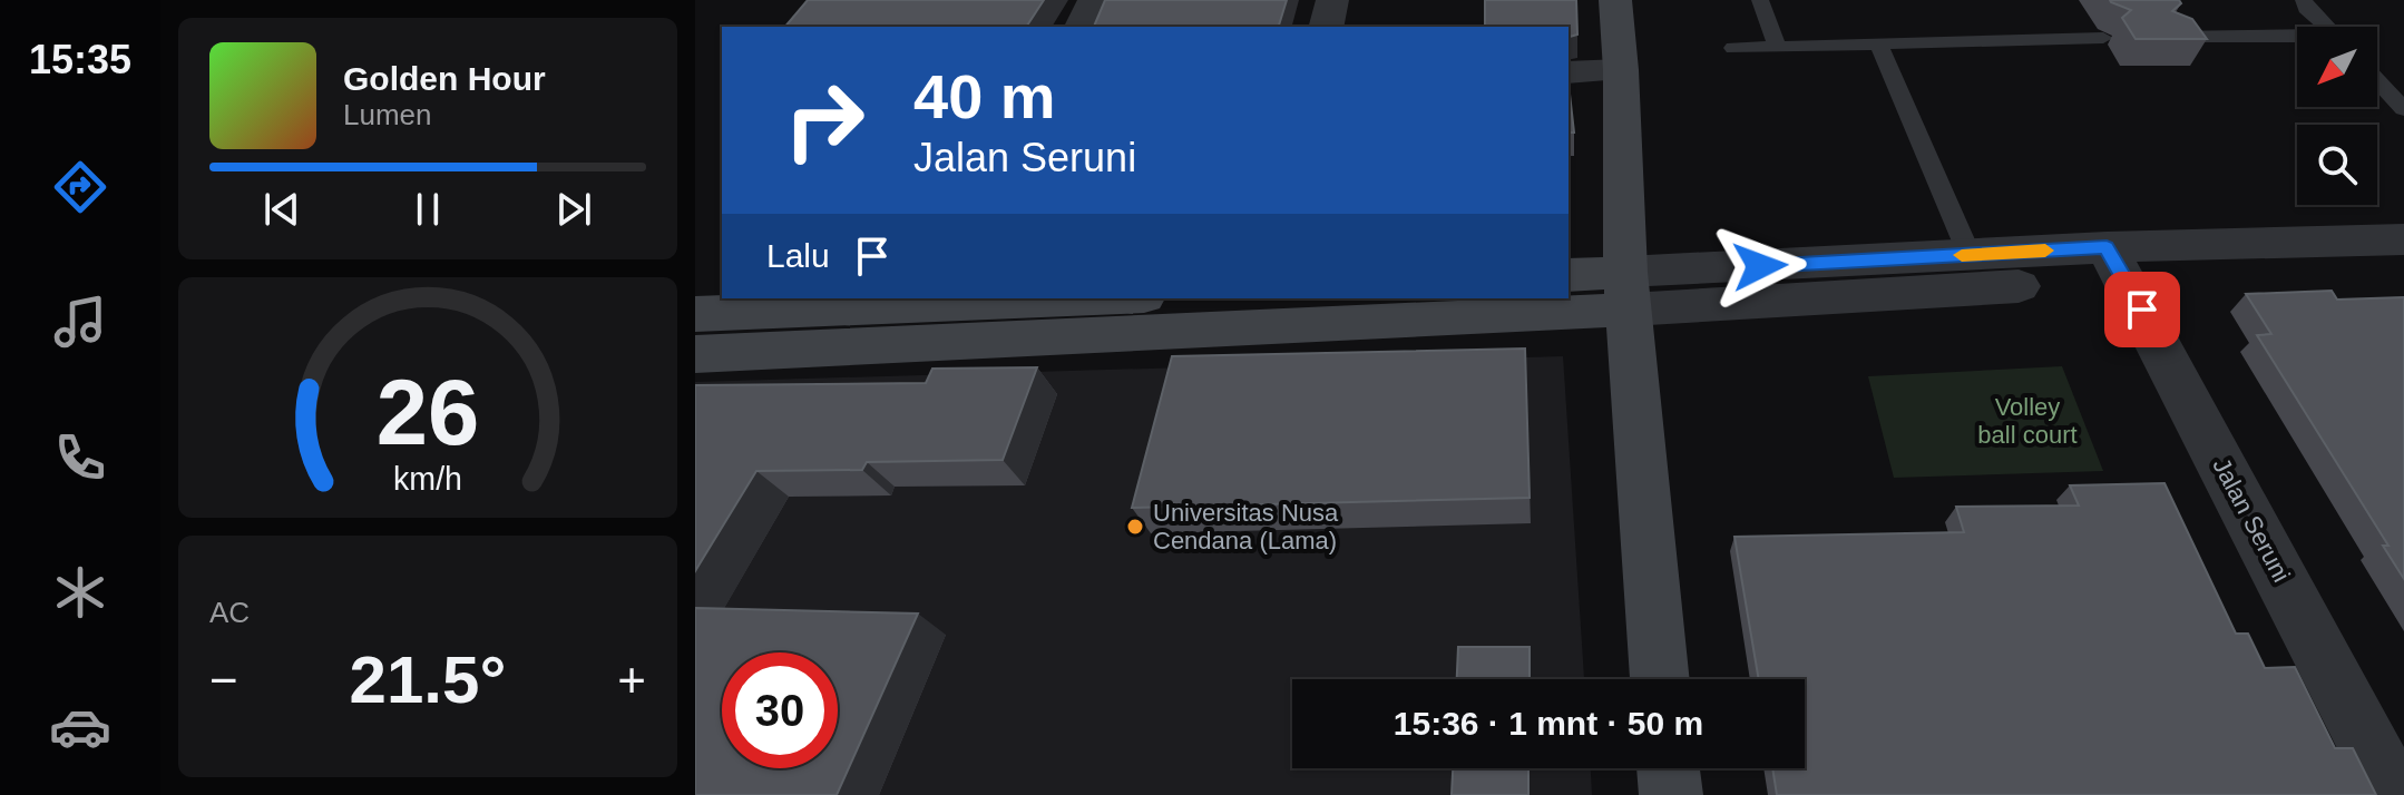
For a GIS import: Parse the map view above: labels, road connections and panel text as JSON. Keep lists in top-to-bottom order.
{
  "streets": {
    "street": ["Jalan Seruni"]
  },
  "parks": ["Volley ball court"],
  "places": ["Universitas Nusa Cendana (Lama)"],
  "north": "bottom left",
  "page": {
    "tabs": "15:35",
    "turn": ["40 m", "Jalan Seruni"],
    "song": ["Golden Hour", "Lumen"],
    "then": "Lalu",
    "tile": "AC",
    "heat": ["−", "21.5°", "+"],
    "limit": "30",
    "trip": "15:36 · 1 mnt · 50 m",
    "gauge": ["26", "km/h"]
  }
}
